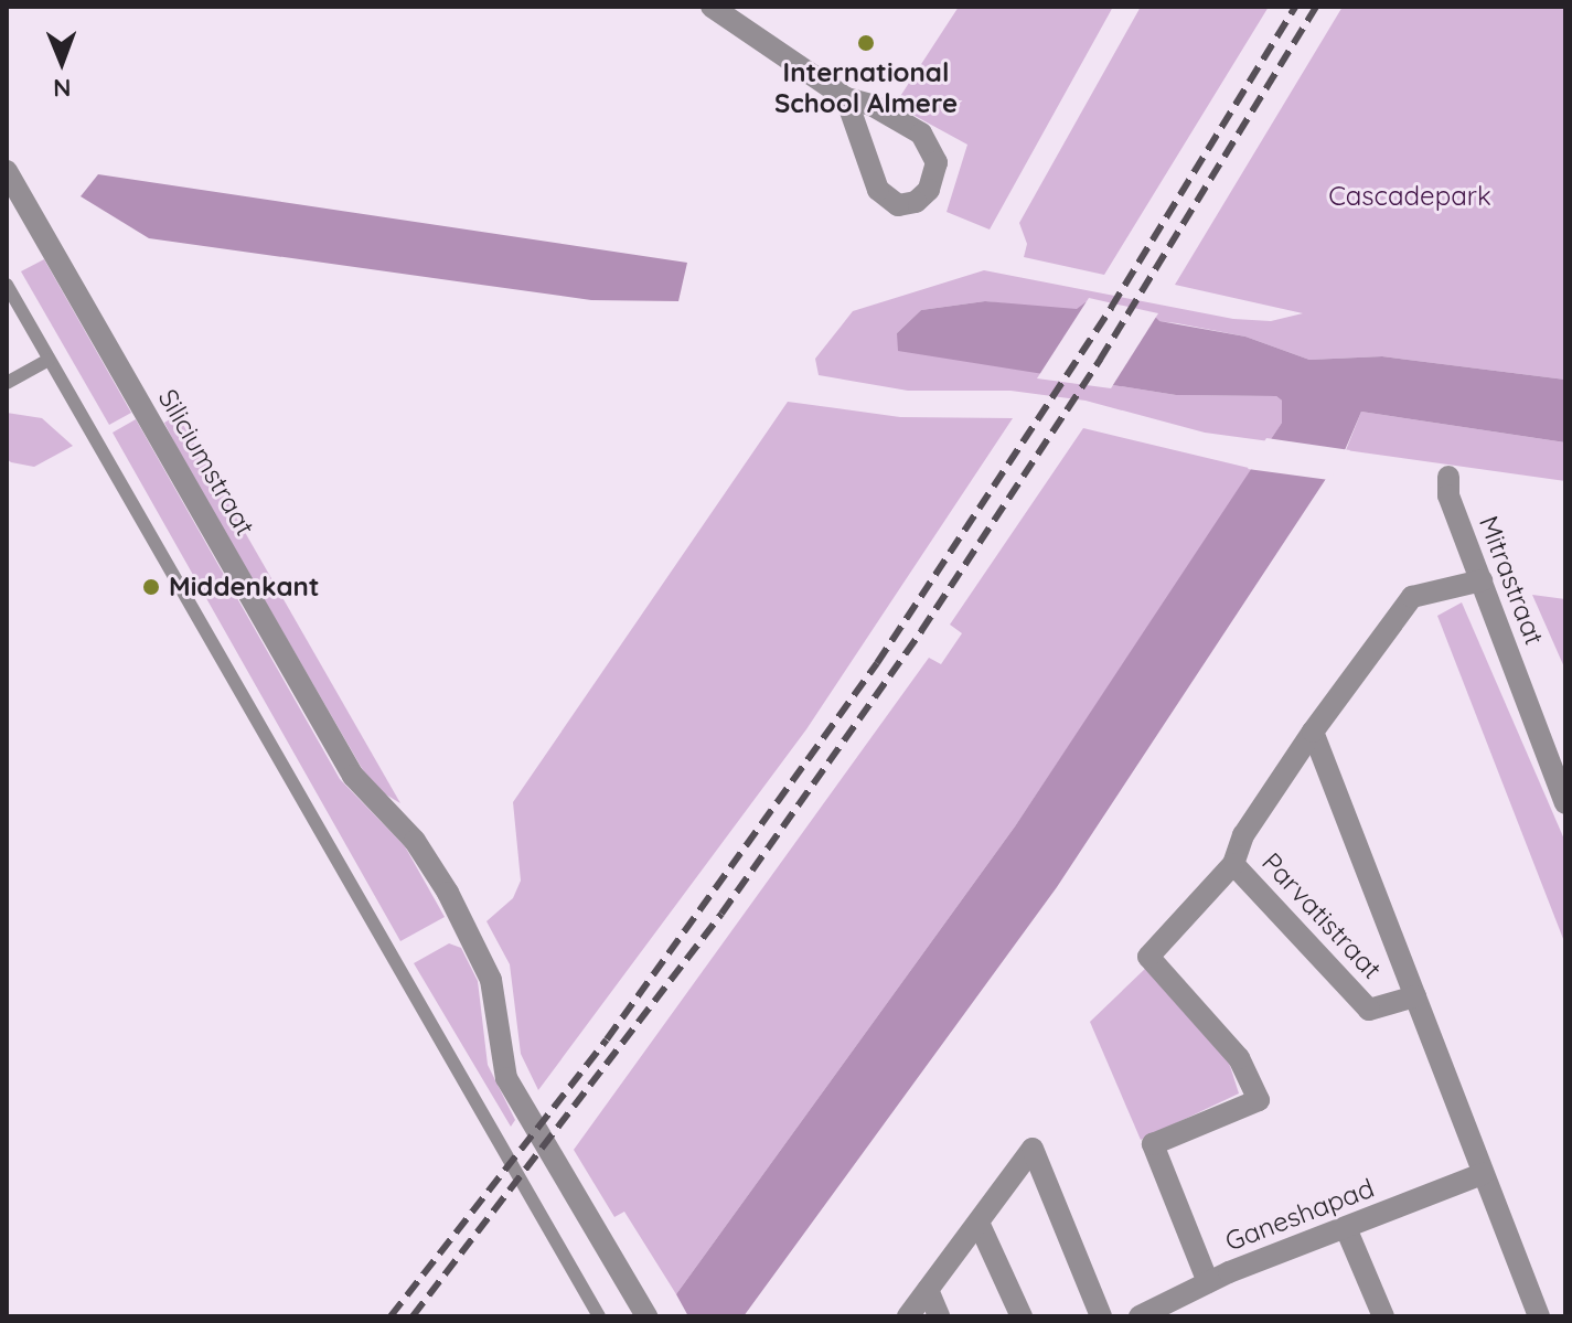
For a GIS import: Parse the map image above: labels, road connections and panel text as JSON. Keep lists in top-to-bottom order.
{
  "streets": {
    "street": [
      "Siliciumstraat",
      "Mitrastraat",
      "Parvatistraat",
      "Ganeshapad"
    ]
  },
  "crossings": [
    ["Mitrastraat", "Parvatistraat"],
    ["Parvatistraat", "Ganeshapad"]
  ],
  "parks": ["Cascadepark"],
  "places": ["International School Almere", "Middenkant"],
  "north": "bottom"
}
